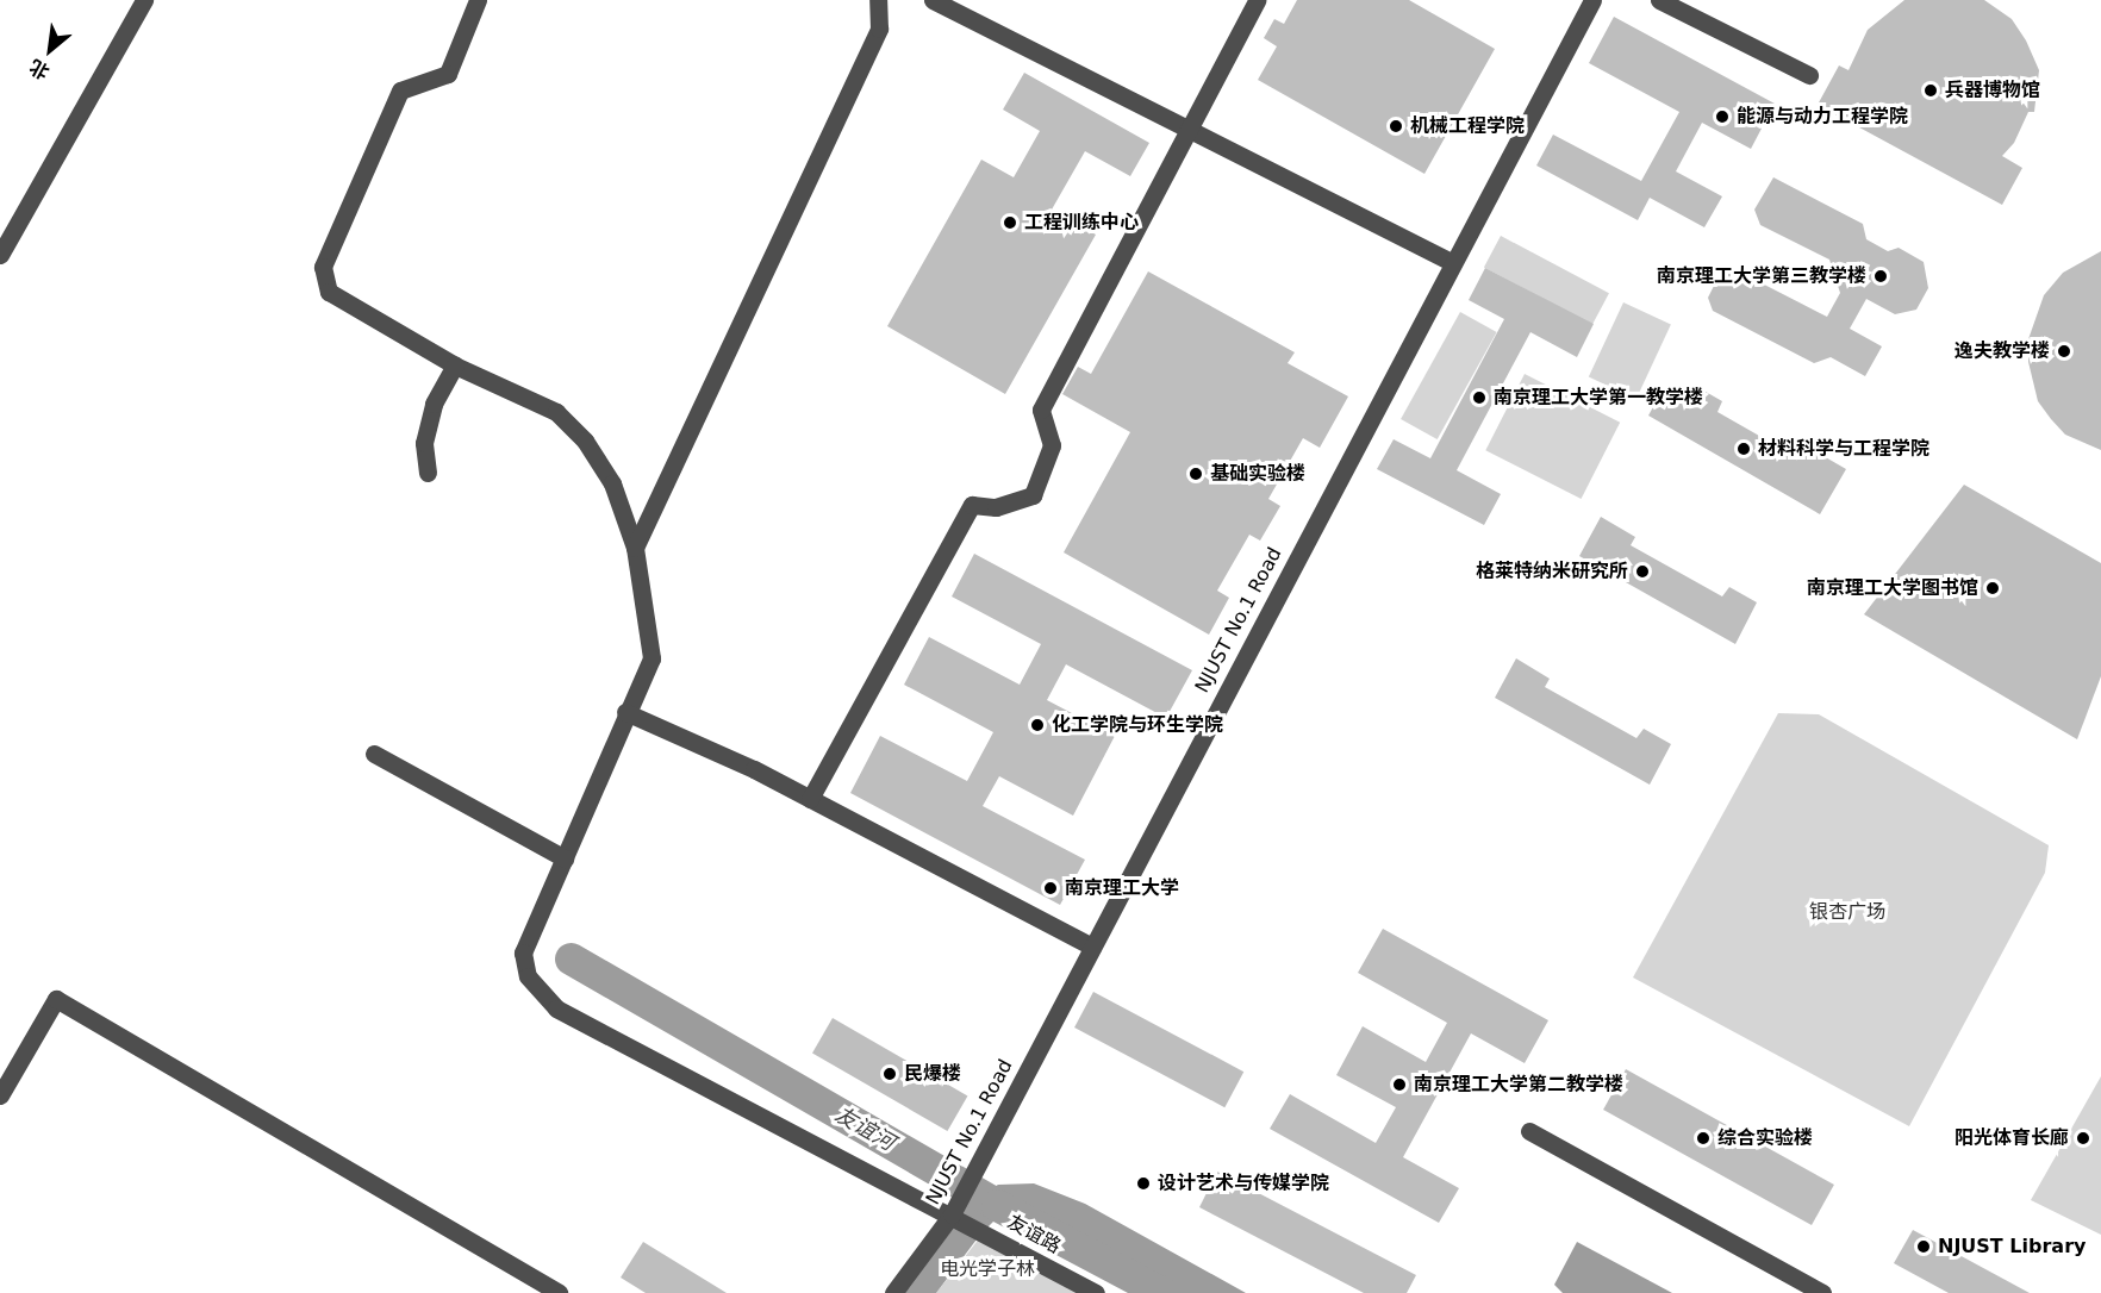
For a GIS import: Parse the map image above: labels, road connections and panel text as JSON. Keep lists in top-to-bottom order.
{
  "streets": {
    "street": ["NJUST No.1 Road", "友谊路"]
  },
  "crossings": [
    ["NJUST No.1 Road", "友谊路"]
  ],
  "water": ["友谊河"],
  "parks": ["银杏广场", "电光学子林"],
  "places": [
    "兵器博物馆",
    "能源与动力工程学院",
    "机械工程学院",
    "工程训练中心",
    "南京理工大学第三教学楼",
    "逸夫教学楼",
    "南京理工大学第一教学楼",
    "材料科学与工程学院",
    "基础实验楼",
    "格莱特纳米研究所",
    "南京理工大学图书馆",
    "化工学院与环生学院",
    "南京理工大学",
    "民爆楼",
    "南京理工大学第二教学楼",
    "综合实验楼",
    "阳光体育长廊",
    "设计艺术与传媒学院",
    "NJUST Library"
  ],
  "north": "bottom left"
}
